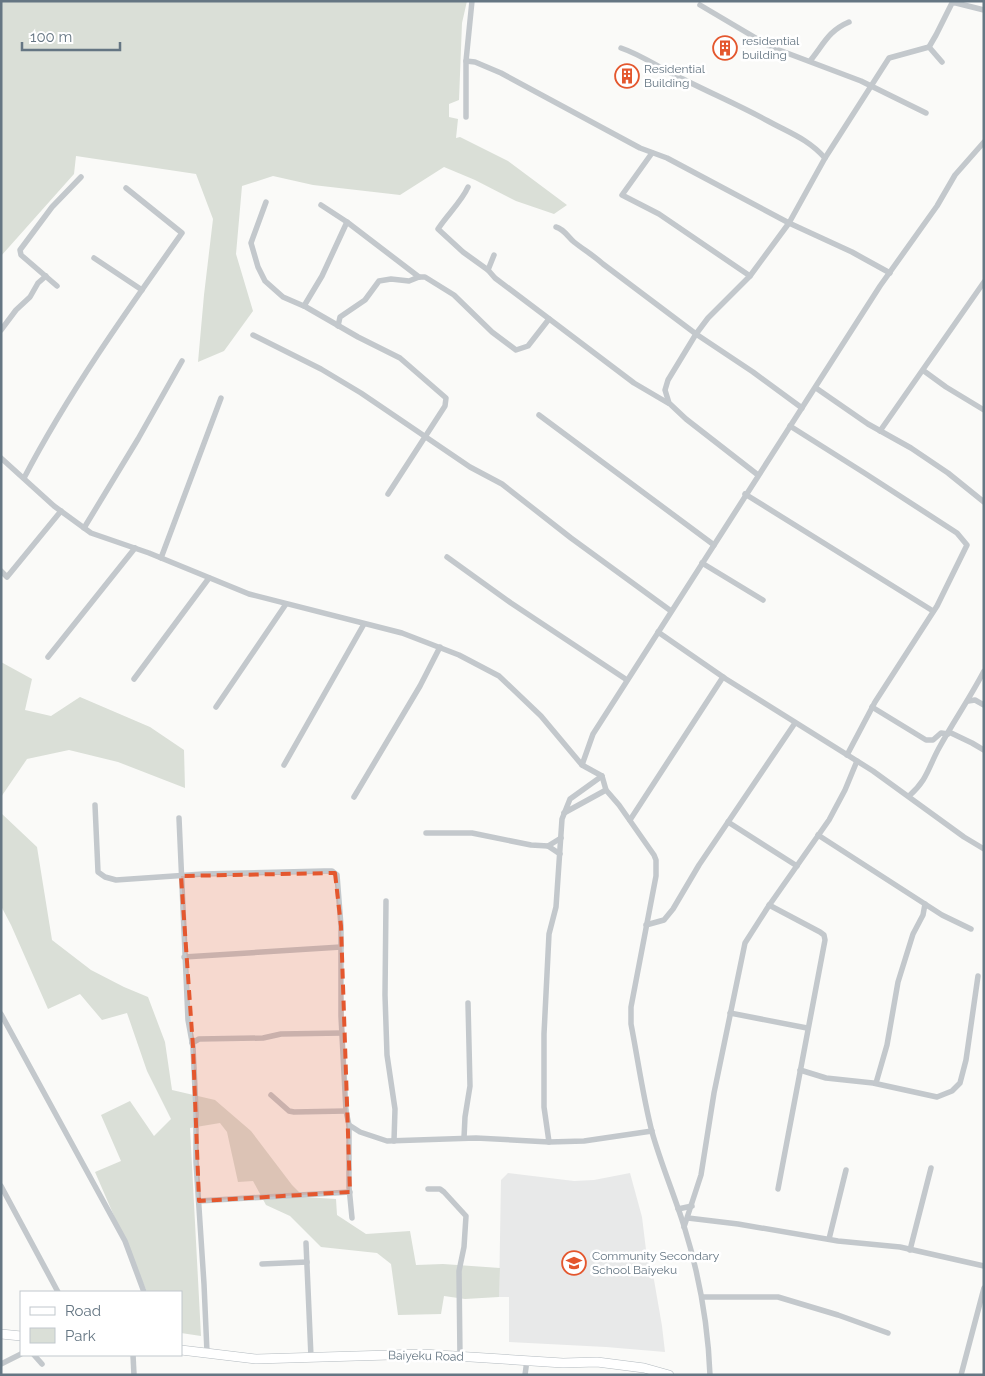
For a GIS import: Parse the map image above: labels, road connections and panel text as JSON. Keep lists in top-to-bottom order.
{
  "streets": {
    "main road": ["Baiyeku Road"]
  },
  "places": {
    "building": ["residential building", "Residential Building"],
    "school or university": ["Community Secondary School Baiyeku"]
  },
  "legend": ["Road", "Park"],
  "scale_bar": "100 m"
}
